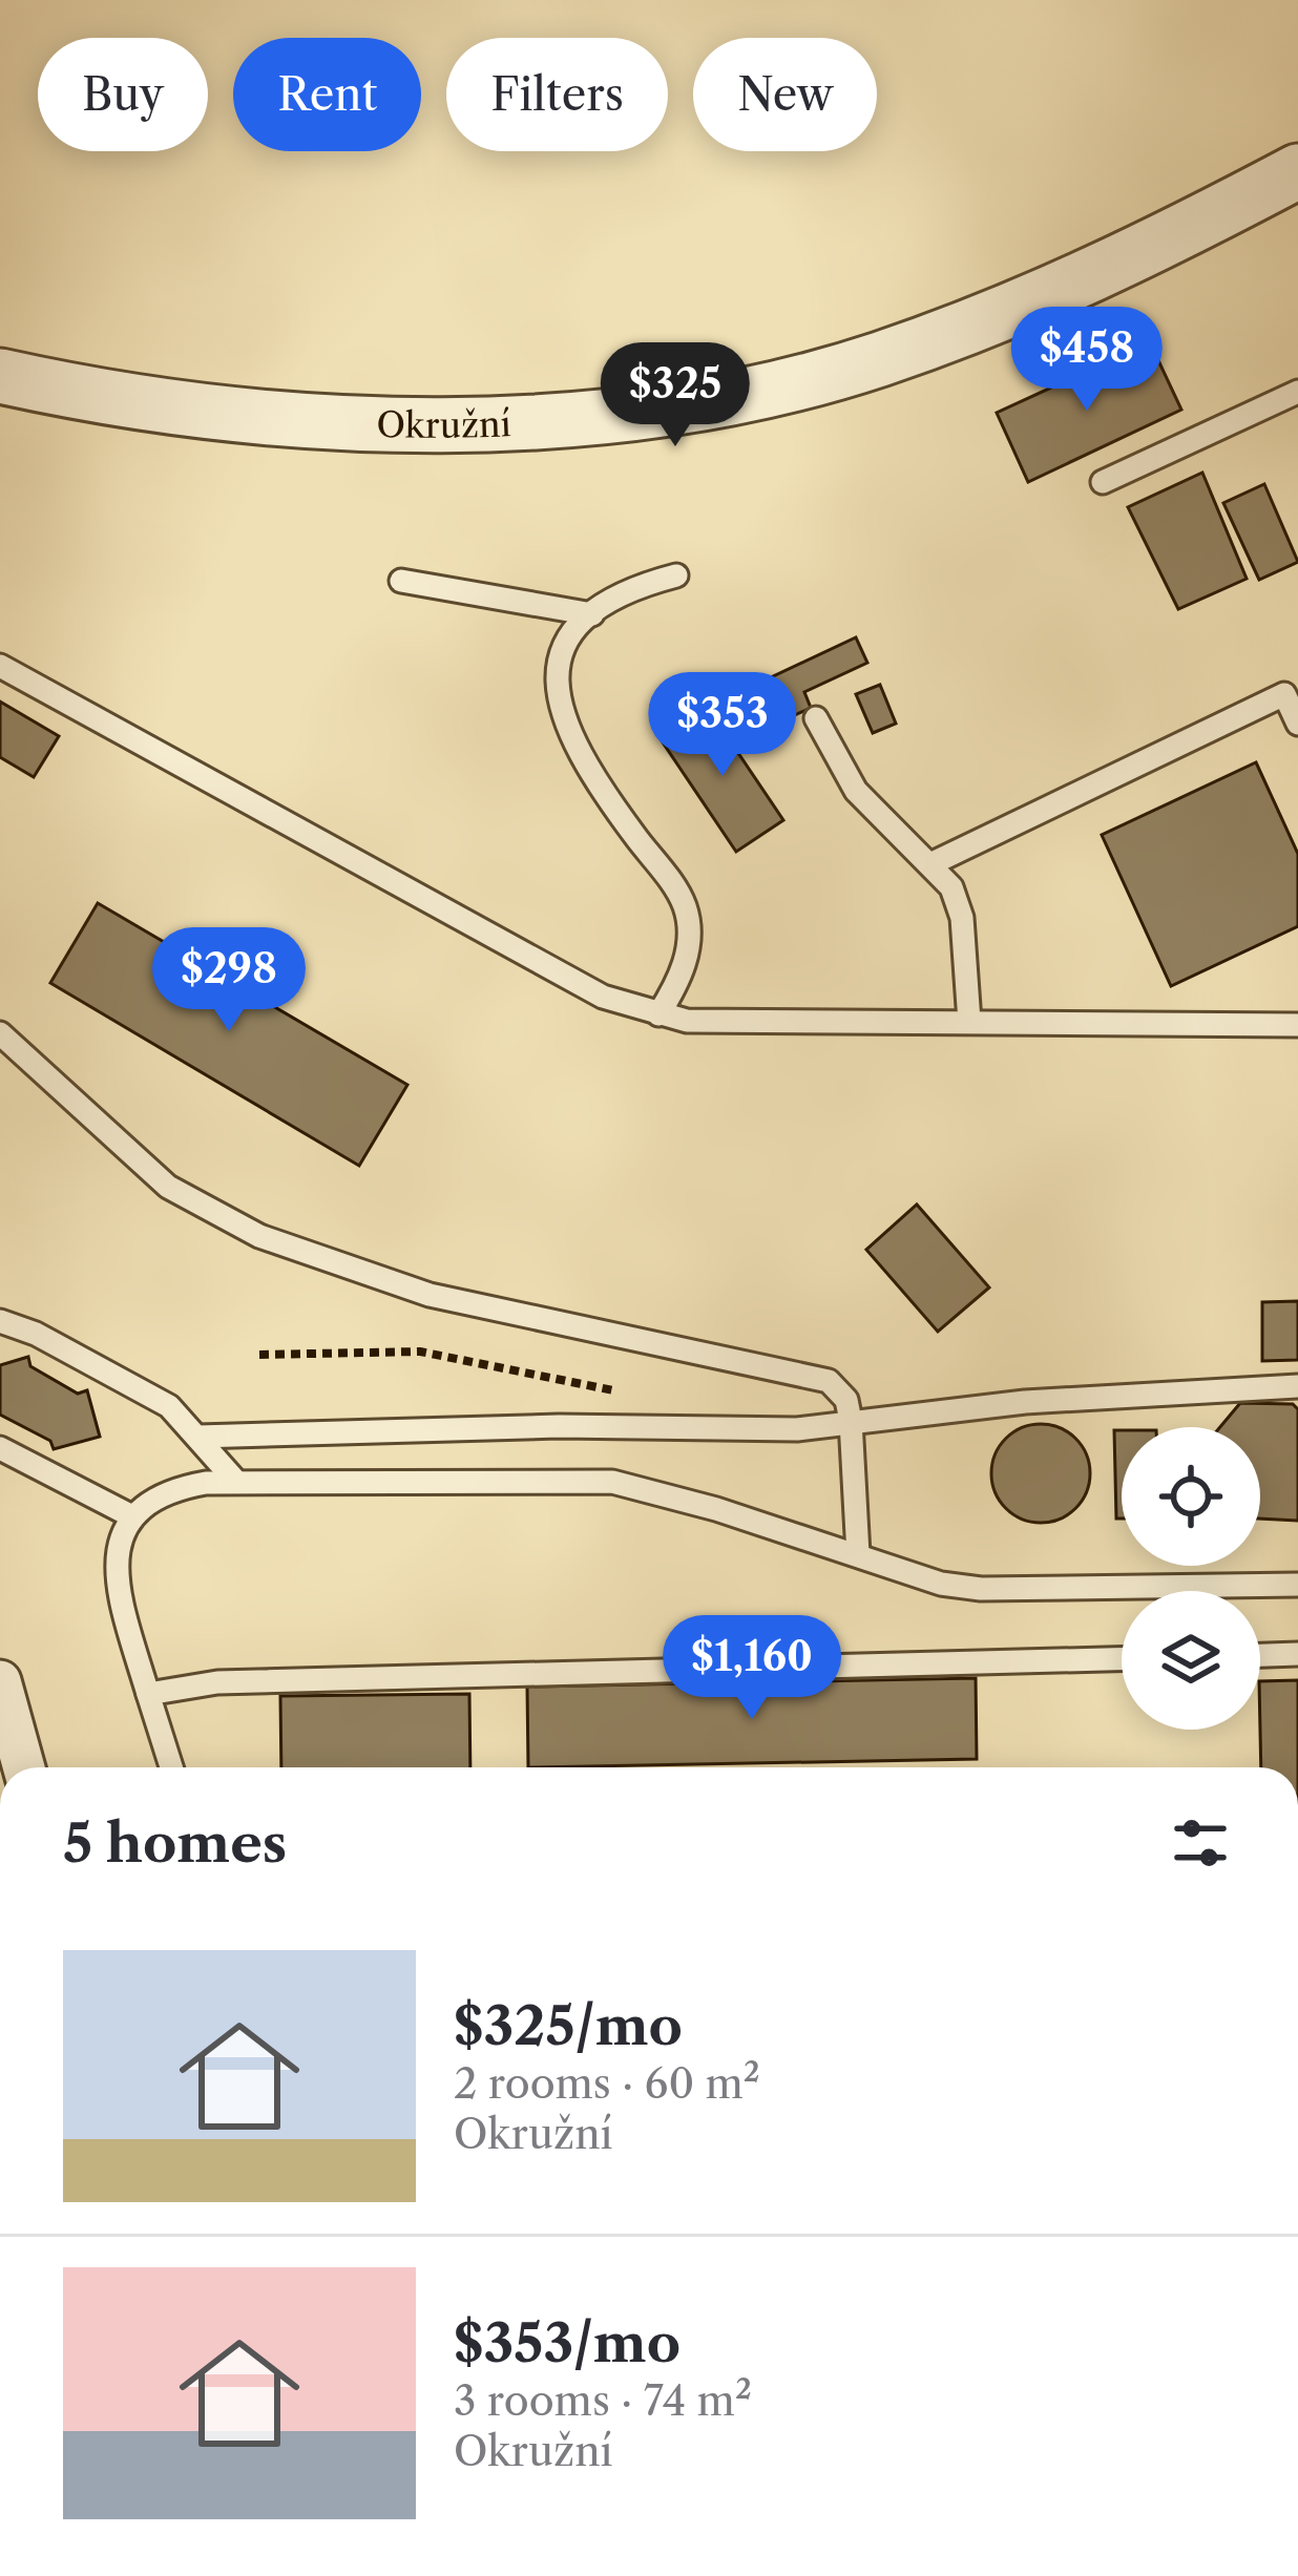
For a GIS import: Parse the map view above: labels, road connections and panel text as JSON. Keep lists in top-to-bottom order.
{
  "streets": {
    "street": ["Okružní"]
  },
  "page": {
    "chip": [
      "Buy",
      "Rent",
      "Filters",
      "New"
    ],
    "price": [
      "$458",
      "$325",
      "$353",
      "$298",
      "$1,160"
    ],
    "heading": "5 homes",
    "list": [
      {
        "name": "$325/mo",
        "note": "2 rooms · 60 m² · Okružní"
      },
      {
        "name": "$353/mo",
        "note": "3 rooms · 74 m² · Okružní"
      }
    ]
  }
}
